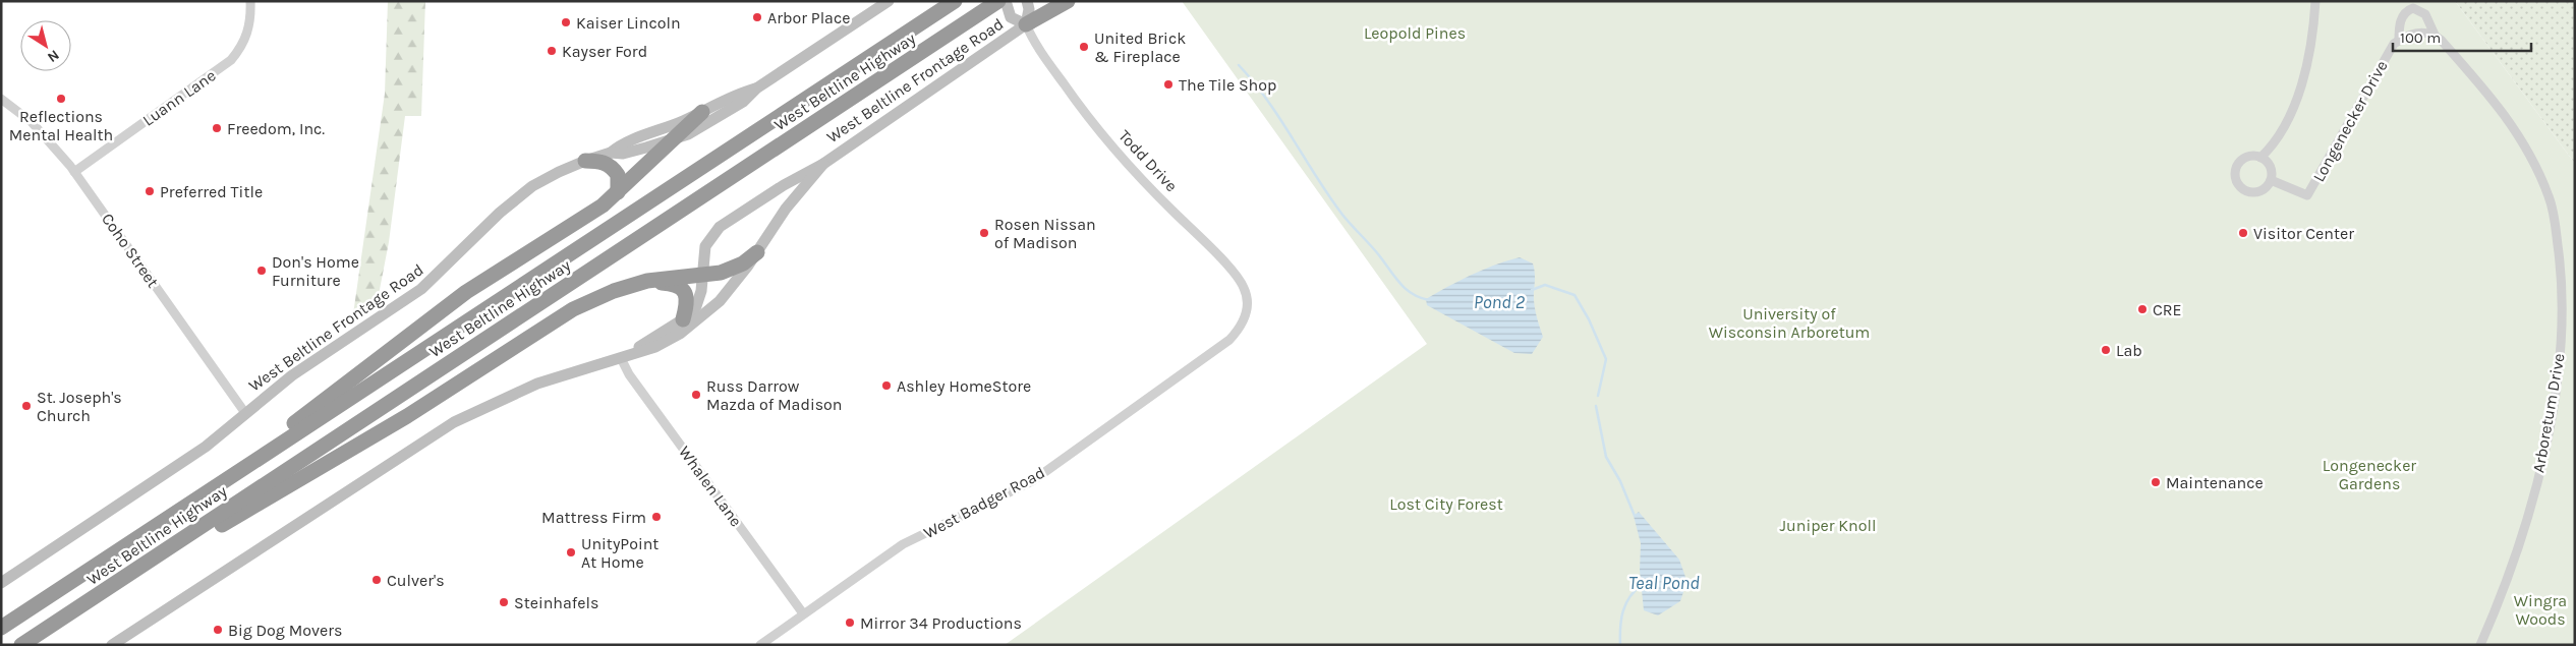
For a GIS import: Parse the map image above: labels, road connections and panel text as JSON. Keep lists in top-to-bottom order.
{
  "streets": {
    "highway": ["West Beltline Highway"],
    "street": [
      "West Beltline Frontage Road",
      "Luann Lane",
      "Longenecker Drive",
      "Todd Drive",
      "Coho Street",
      "Arboretum Drive",
      "Whalen Lane",
      "West Badger Road"
    ]
  },
  "crossings": [
    ["West Beltline Frontage Road", "Todd Drive"],
    ["West Beltline Frontage Road", "Coho Street"],
    ["West Beltline Frontage Road", "Whalen Lane"],
    ["Luann Lane", "Coho Street"],
    ["Longenecker Drive", "Arboretum Drive"],
    ["Todd Drive", "West Badger Road"],
    ["Whalen Lane", "West Badger Road"]
  ],
  "water": ["Pond 2", "Teal Pond"],
  "parks": [
    "Leopold Pines",
    "University of Wisconsin Arboretum",
    "Longenecker Gardens",
    "Lost City Forest",
    "Juniper Knoll",
    "Wingra Woods"
  ],
  "places": [
    "Arbor Place",
    "Kaiser Lincoln",
    "United Brick & Fireplace",
    "Kayser Ford",
    "The Tile Shop",
    "Reflections Mental Health",
    "Freedom, Inc.",
    "Preferred Title",
    "Rosen Nissan of Madison",
    "Visitor Center",
    "Don's Home Furniture",
    "CRE",
    "Lab",
    "Ashley HomeStore",
    "Russ Darrow Mazda of Madison",
    "St. Joseph's Church",
    "Maintenance",
    "Mattress Firm",
    "UnityPoint At Home",
    "Culver's",
    "Steinhafels",
    "Mirror 34 Productions",
    "Big Dog Movers"
  ],
  "scale_bar": "100 m",
  "north": "bottom right"
}
